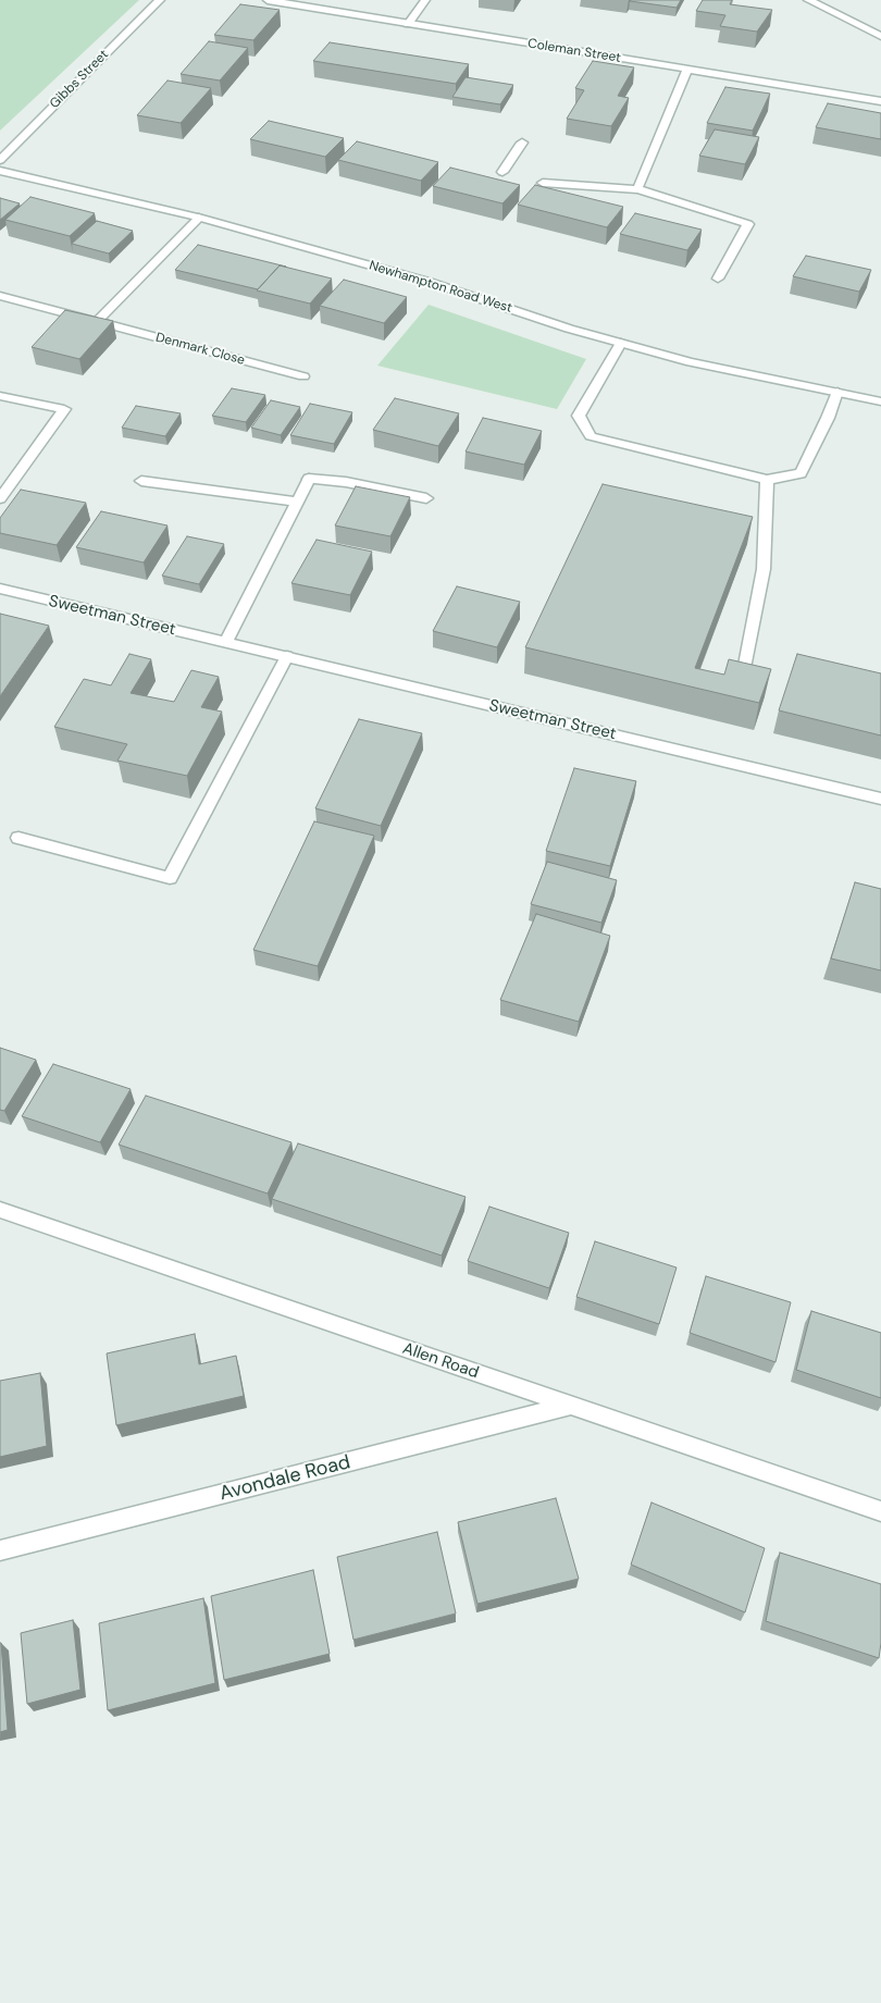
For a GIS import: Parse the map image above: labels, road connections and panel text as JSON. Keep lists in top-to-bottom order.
{
  "streets": {
    "street": [
      "Coleman Street",
      "Gibbs Street",
      "Newhampton Road West",
      "Denmark Close",
      "Sweetman Street",
      "Allen Road",
      "Avondale Road"
    ]
  },
  "crossings": [
    ["Allen Road", "Avondale Road"]
  ]
}
